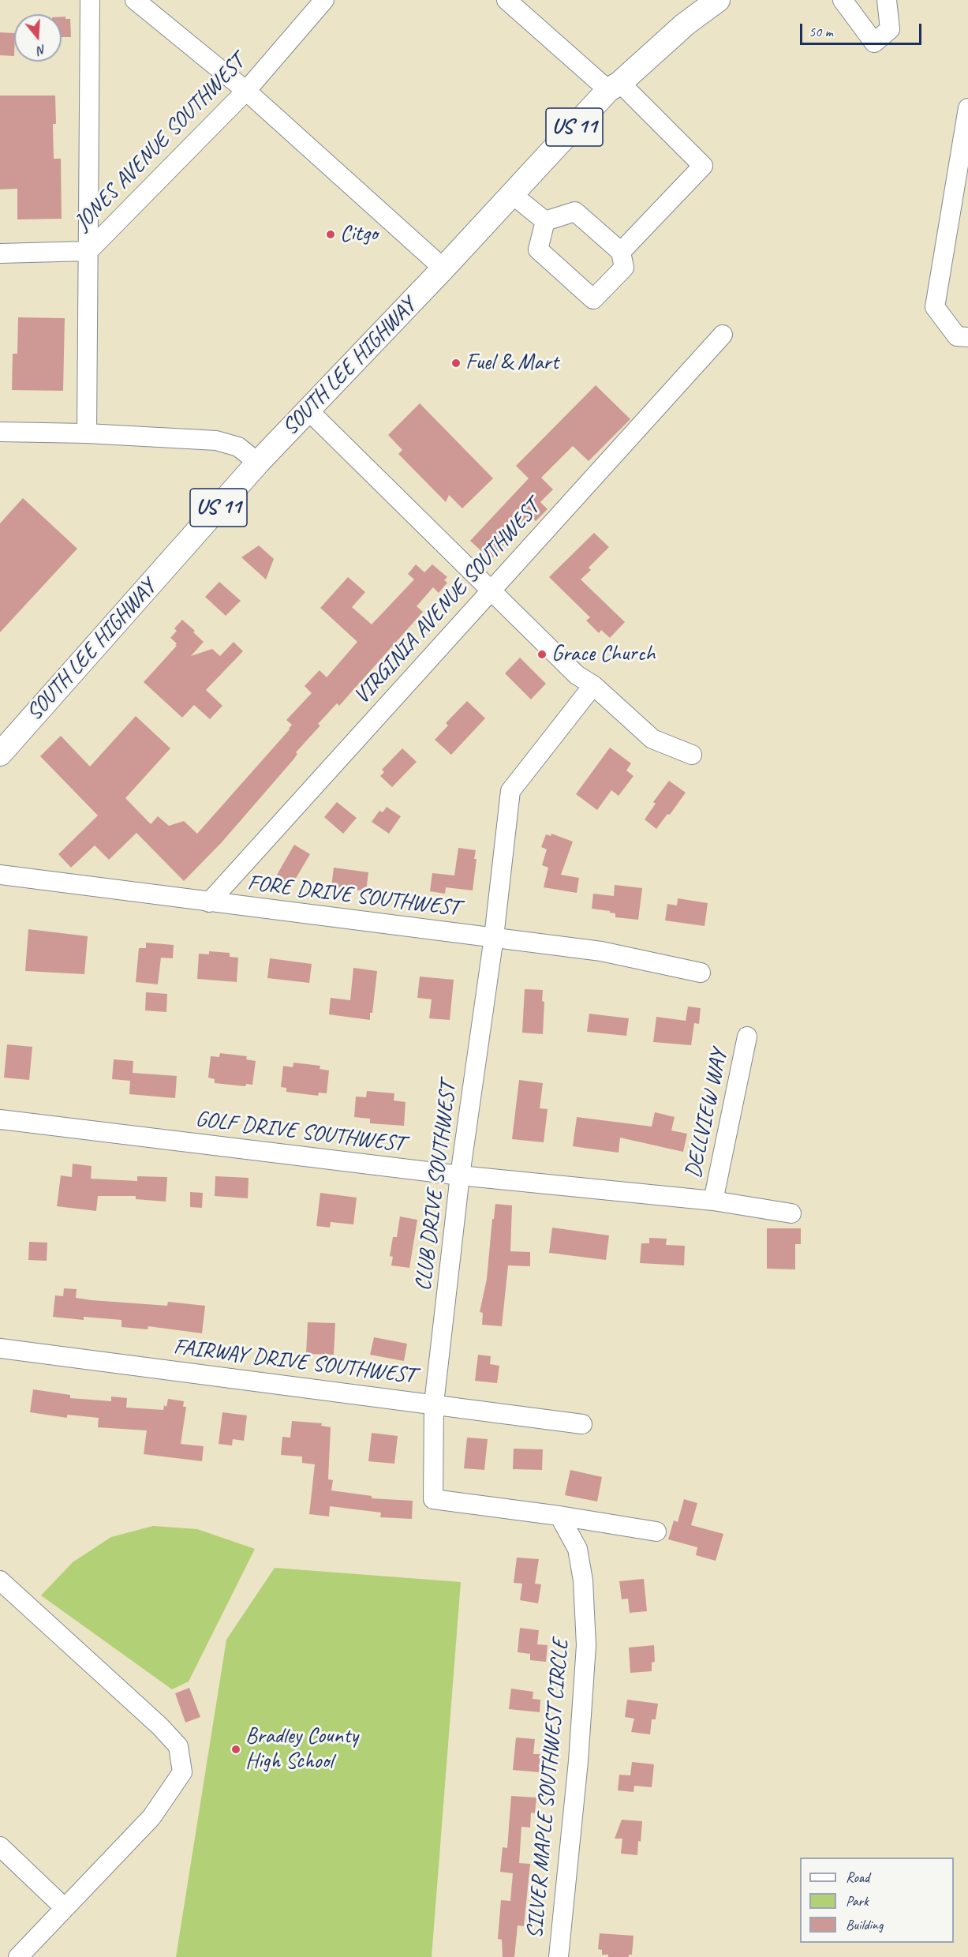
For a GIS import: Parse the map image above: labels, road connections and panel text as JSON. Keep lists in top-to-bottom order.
{
  "streets": {
    "main road": ["US 11", "SOUTH LEE HIGHWAY"],
    "street": [
      "JONES AVENUE SOUTHWEST",
      "VIRGINIA AVENUE SOUTHWEST",
      "FORE DRIVE SOUTHWEST",
      "DELLVIEW WAY",
      "GOLF DRIVE SOUTHWEST",
      "CLUB DRIVE SOUTHWEST",
      "FAIRWAY DRIVE SOUTHWEST",
      "SILVER MAPLE SOUTHWEST CIRCLE"
    ]
  },
  "crossings": [
    ["VIRGINIA AVENUE SOUTHWEST", "FORE DRIVE SOUTHWEST"],
    ["FORE DRIVE SOUTHWEST", "CLUB DRIVE SOUTHWEST"],
    ["DELLVIEW WAY", "GOLF DRIVE SOUTHWEST"],
    ["GOLF DRIVE SOUTHWEST", "CLUB DRIVE SOUTHWEST"],
    ["CLUB DRIVE SOUTHWEST", "FAIRWAY DRIVE SOUTHWEST"],
    ["CLUB DRIVE SOUTHWEST", "SILVER MAPLE SOUTHWEST CIRCLE"]
  ],
  "places": [
    "Citgo",
    "Fuel & Mart",
    "Grace Church",
    "Bradley County High School"
  ],
  "legend": ["Road", "Park", "Building"],
  "scale_bar": "50 m",
  "north": "bottom"
}
